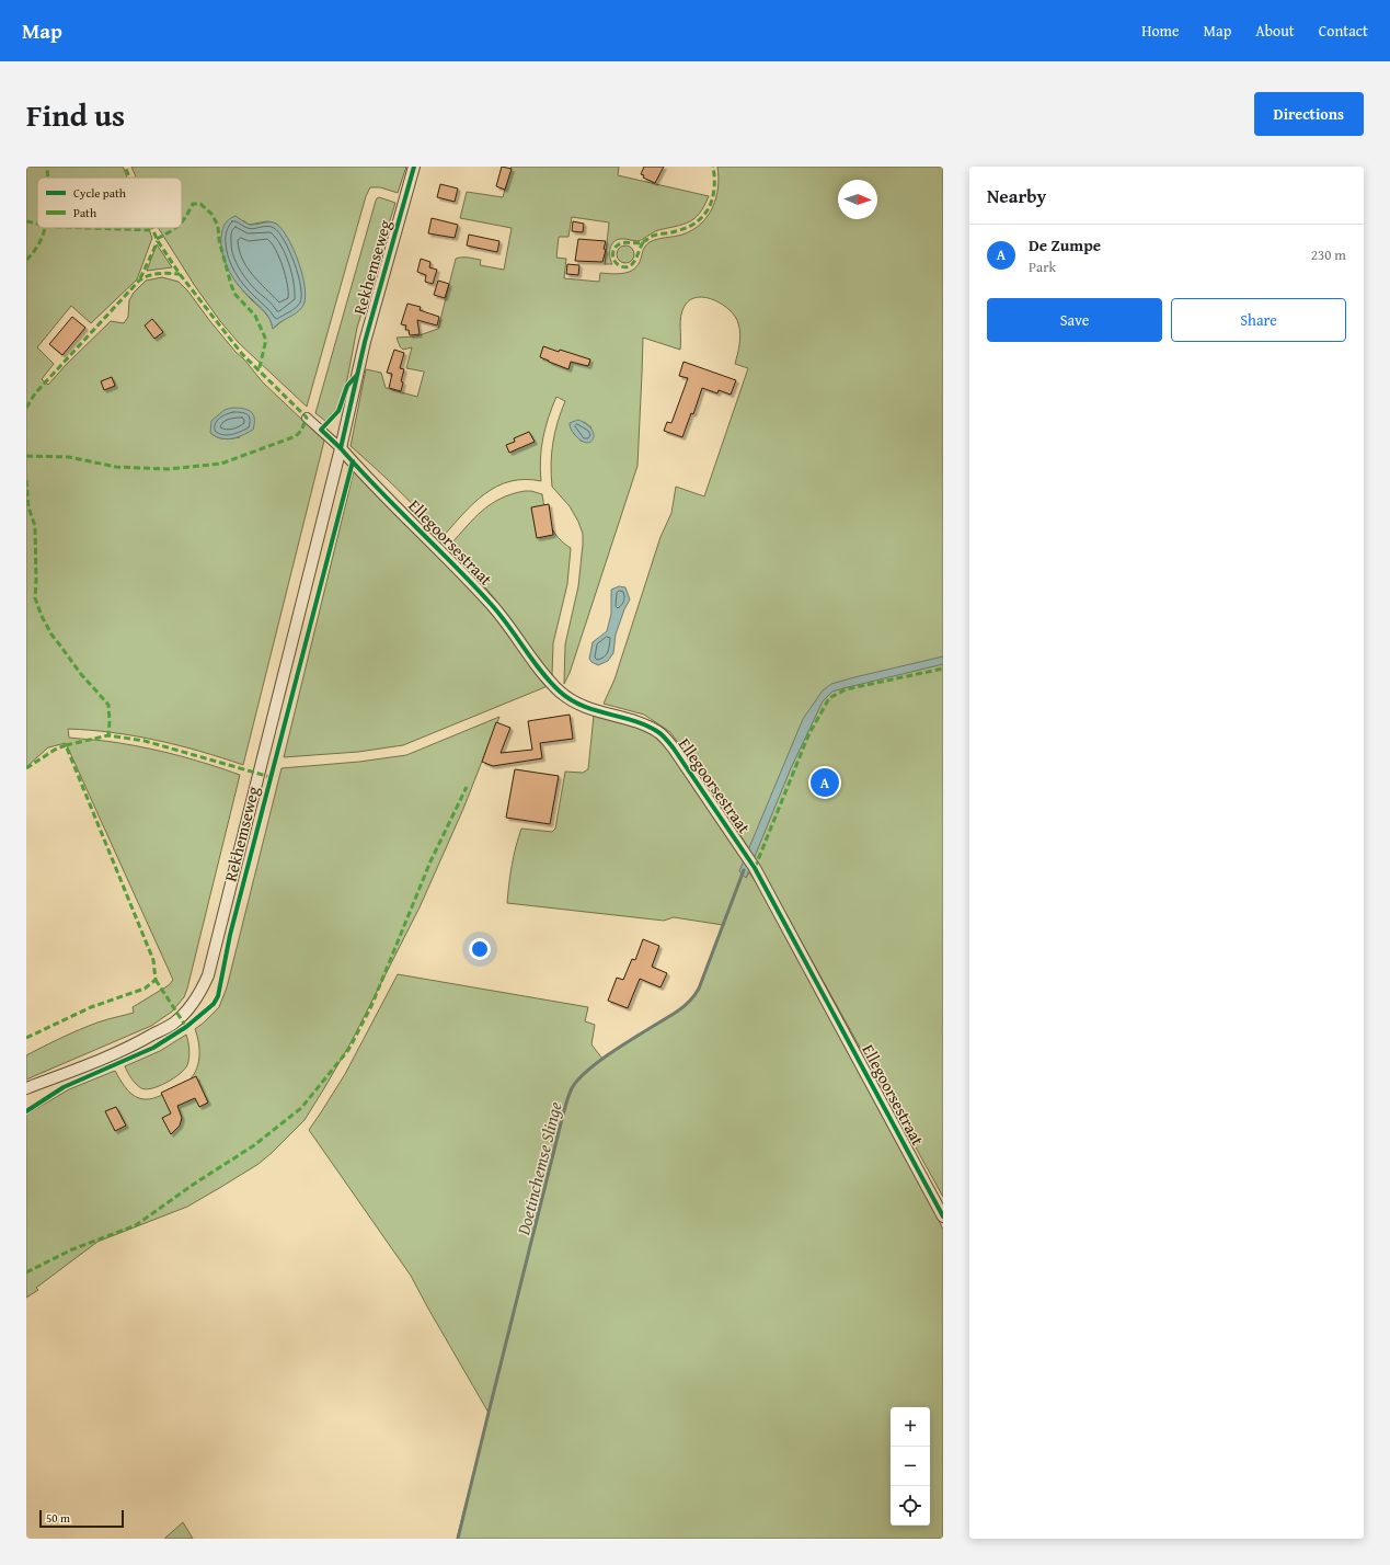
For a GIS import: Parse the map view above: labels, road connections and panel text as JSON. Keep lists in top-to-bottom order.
{
  "streets": {
    "street": ["Rekhemseweg", "Ellegoorsestraat"]
  },
  "crossings": [
    ["Rekhemseweg", "Ellegoorsestraat"]
  ],
  "water": ["Doetinchemse Slinge"],
  "legend": ["Cycle path", "Path"],
  "scale_bar": "50 m",
  "north": "right",
  "page": {
    "header": "Map",
    "nav": [
      "Home",
      "Map",
      "About",
      "Contact"
    ],
    "title": "Find us",
    "buttons": [
      "Directions",
      ["Save", "Share"]
    ],
    "heading": "Nearby",
    "list": [
      {
        "mark": "A",
        "name": "De Zumpe",
        "note": "Park",
        "value": "230 m"
      }
    ],
    "pins": "A",
    "map_buttons": ["+", "−"],
    "scale": "50 m"
  }
}
